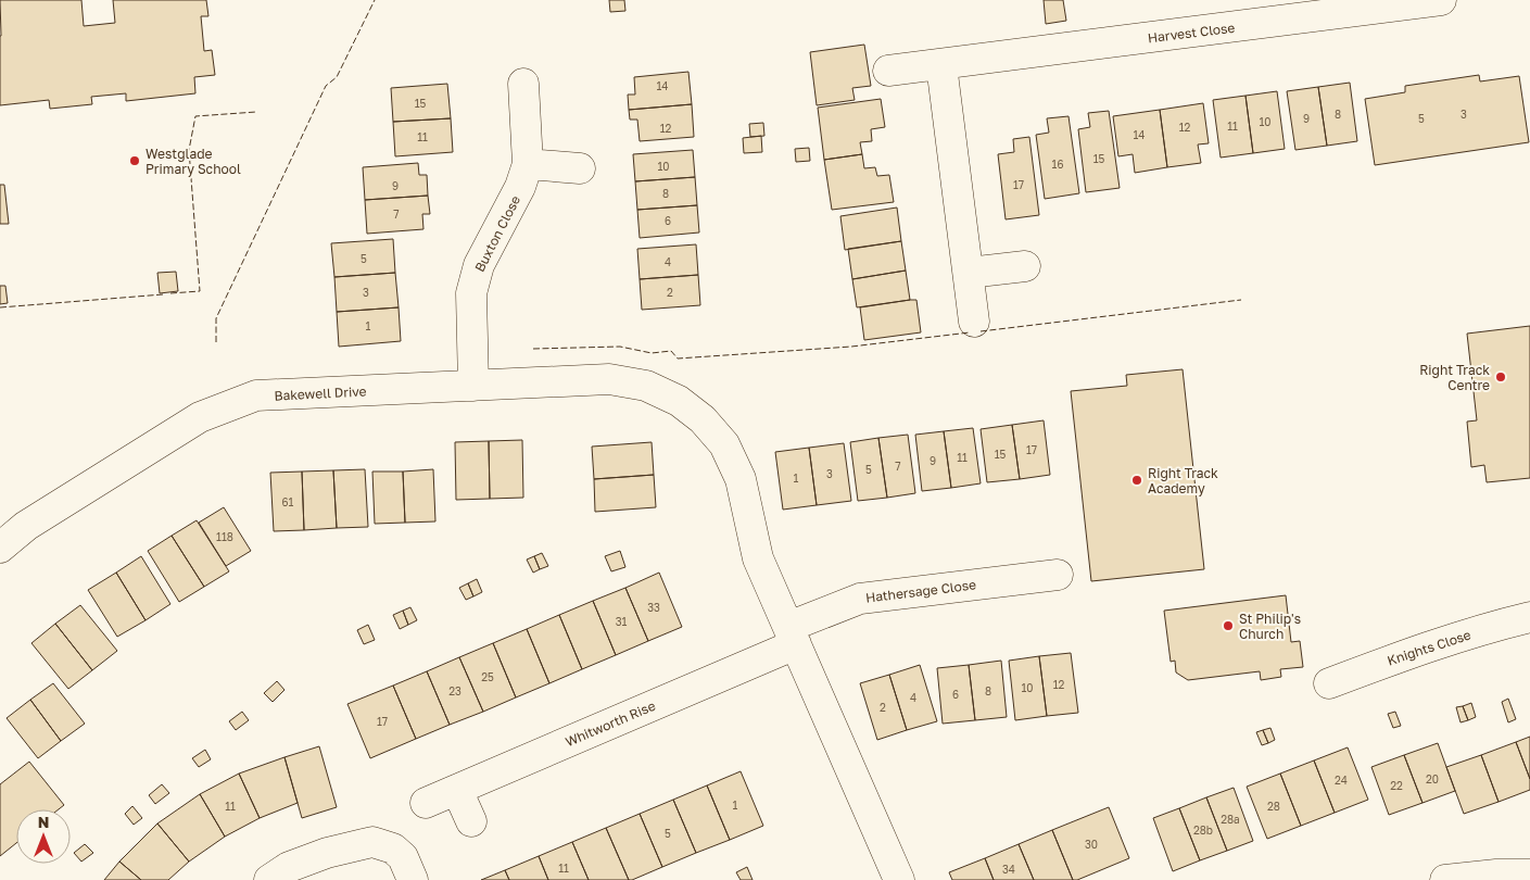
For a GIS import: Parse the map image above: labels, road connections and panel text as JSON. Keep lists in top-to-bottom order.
{
  "streets": {
    "street": [
      "Harvest Close",
      "Buxton Close",
      "Bakewell Drive",
      "Hathersage Close",
      "Knights Close",
      "Whitworth Rise"
    ]
  },
  "crossings": [
    ["Buxton Close", "Bakewell Drive"],
    ["Bakewell Drive", "Hathersage Close"],
    ["Bakewell Drive", "Whitworth Rise"],
    ["Hathersage Close", "Whitworth Rise"]
  ],
  "places": [
    "Westglade Primary School",
    "Right Track Centre",
    "Right Track Academy",
    "St Philip's Church"
  ],
  "house_numbers": [
    "14",
    "15",
    "8",
    "3",
    "9",
    "5",
    "10",
    "11",
    "12",
    "12",
    "14",
    "11",
    "15",
    "16",
    "10",
    "17",
    "9",
    "8",
    "7",
    "6",
    "5",
    "4",
    "3",
    "2",
    "1",
    "17",
    "15",
    "11",
    "9",
    "7",
    "5",
    "3",
    "1",
    "61",
    "118",
    "33",
    "31",
    "25",
    "12",
    "10",
    "23",
    "8",
    "6",
    "4",
    "2",
    "17",
    "20",
    "24",
    "22",
    "1",
    "11",
    "28",
    "28a",
    "28b",
    "5",
    "30",
    "11",
    "34"
  ],
  "north": "top"
}
